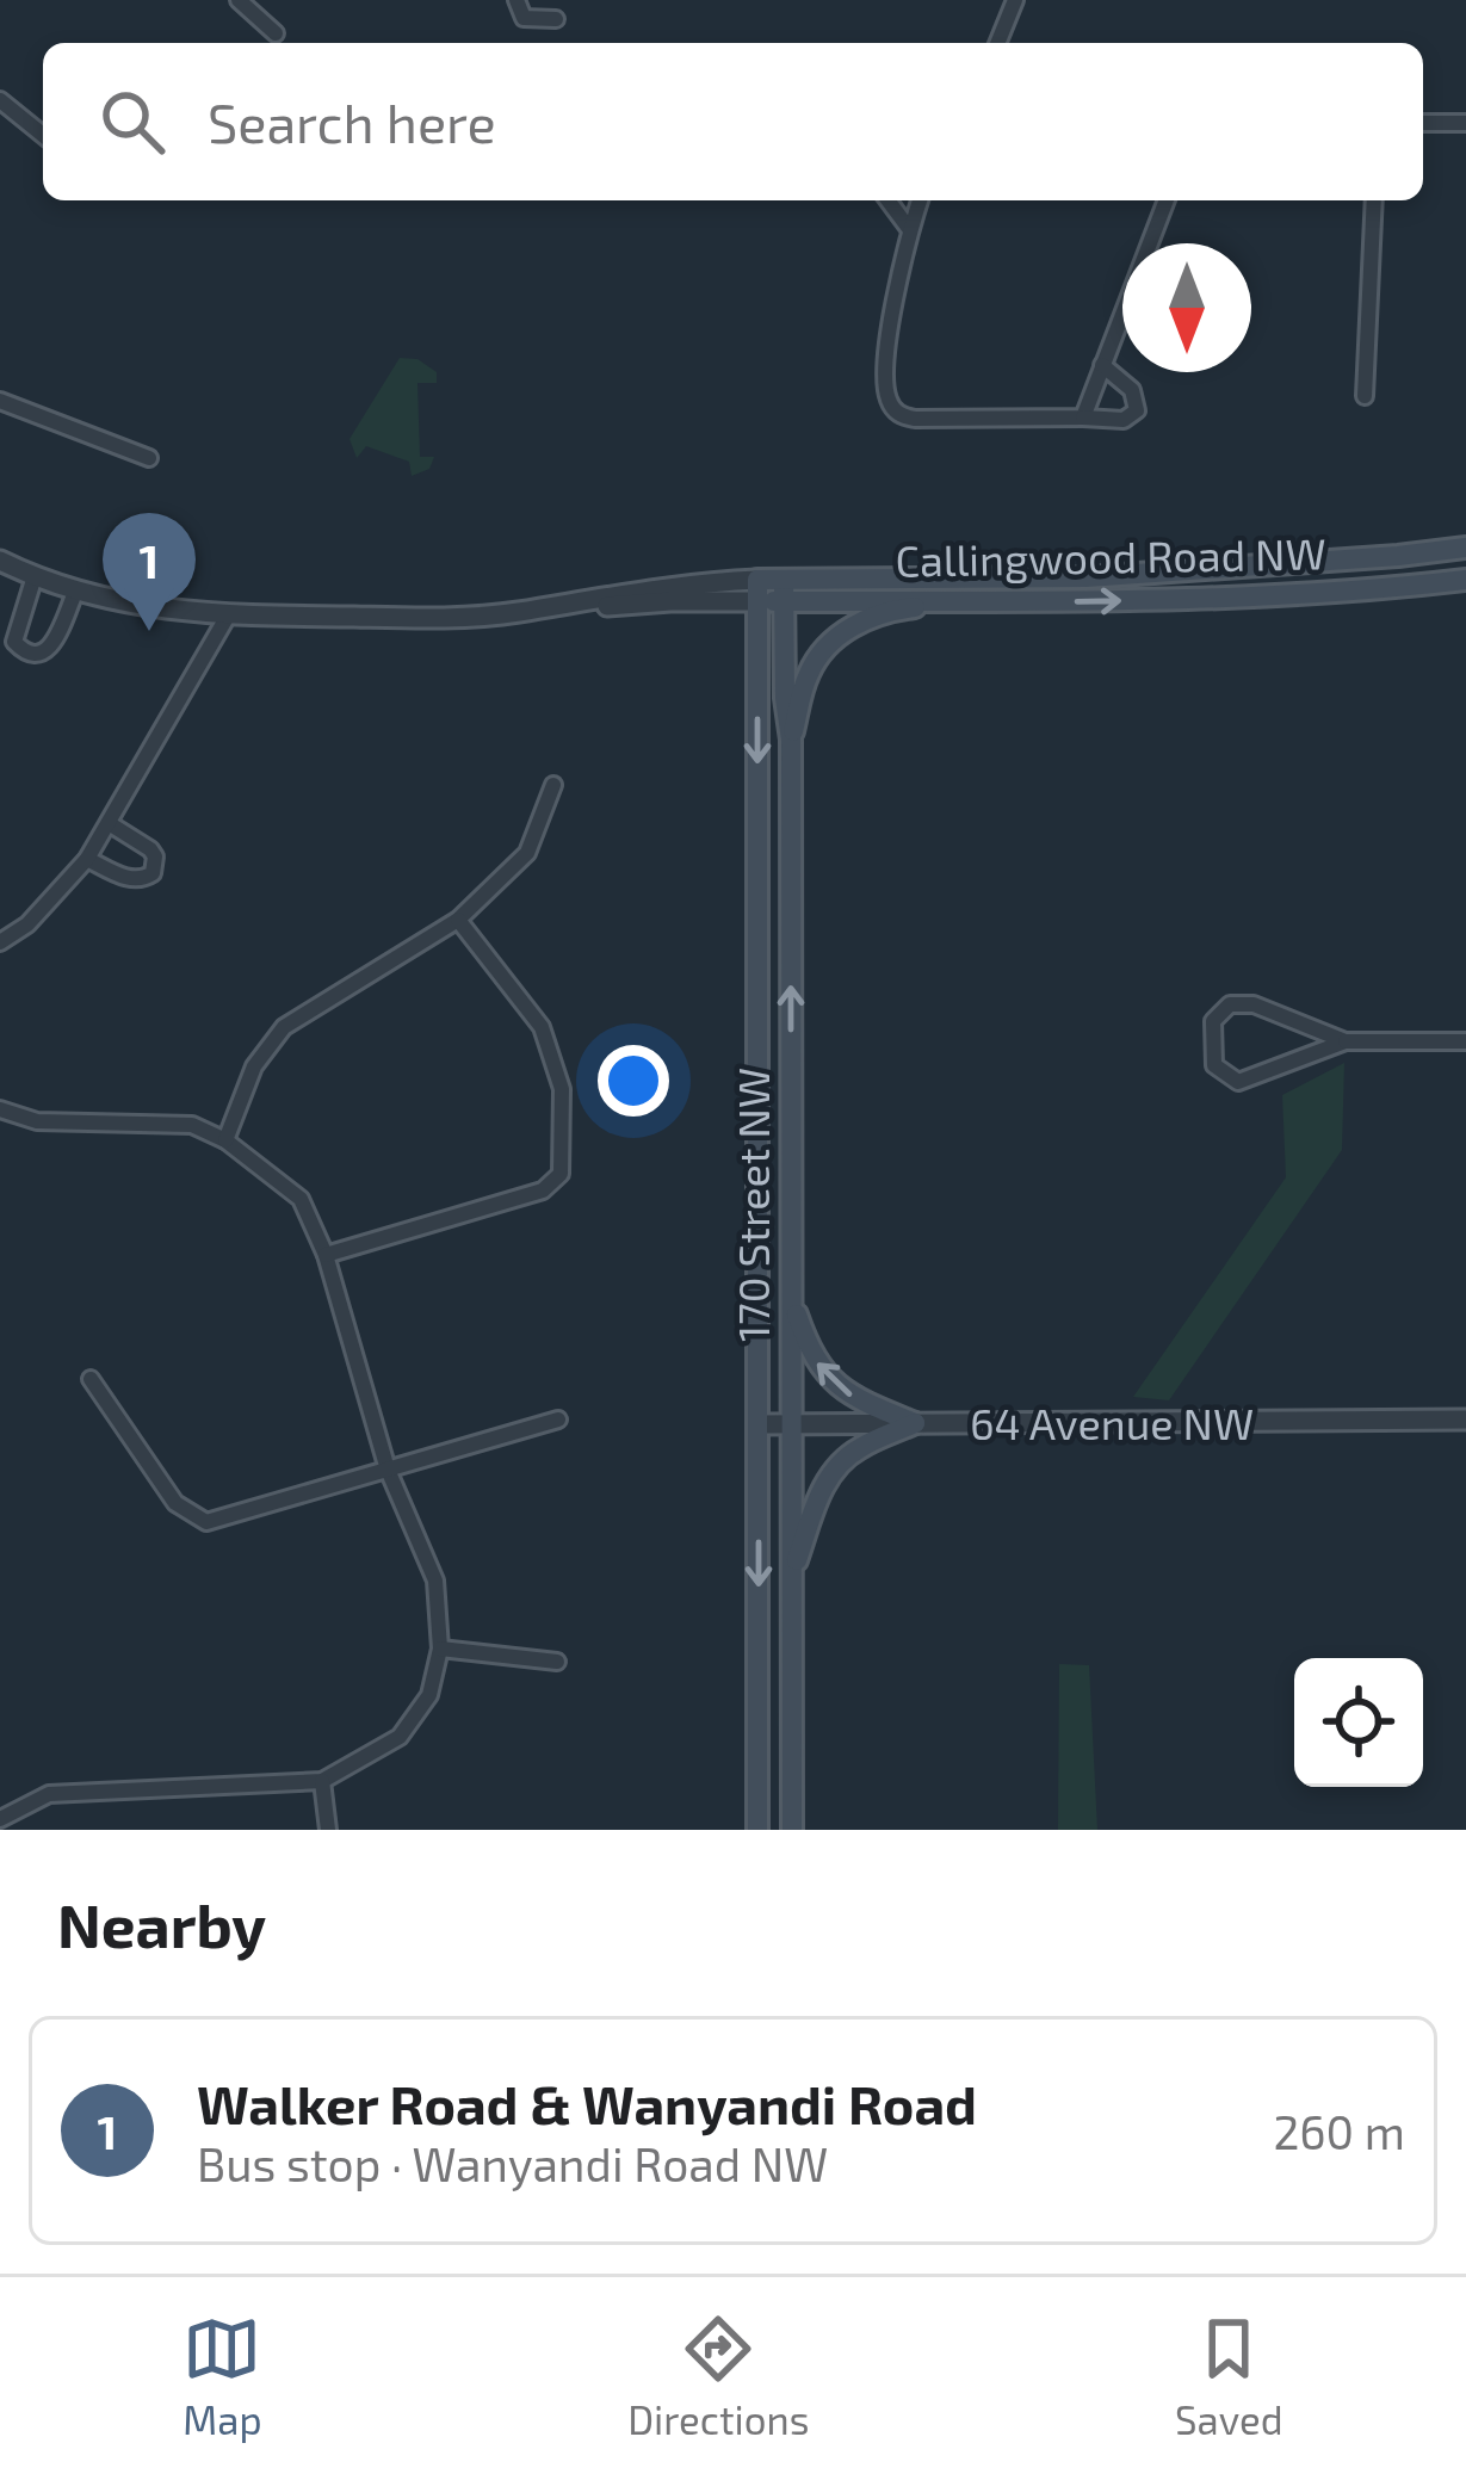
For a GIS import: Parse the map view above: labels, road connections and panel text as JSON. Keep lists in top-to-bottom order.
{
  "streets": {
    "main road": ["Callingwood Road NW", "170 Street NW"],
    "street": ["64 Avenue NW"]
  },
  "crossings": [
    ["Callingwood Road NW", "170 Street NW"],
    ["170 Street NW", "64 Avenue NW"]
  ],
  "north": "bottom",
  "page": {
    "search": "Search here",
    "pins": "1",
    "heading": "Nearby",
    "list": [
      {
        "mark": "1",
        "name": "Walker Road & Wanyandi Road",
        "note": "Bus stop · Wanyandi Road NW",
        "value": "260 m"
      }
    ],
    "nav": ["Map", "Directions", "Saved"]
  }
}
